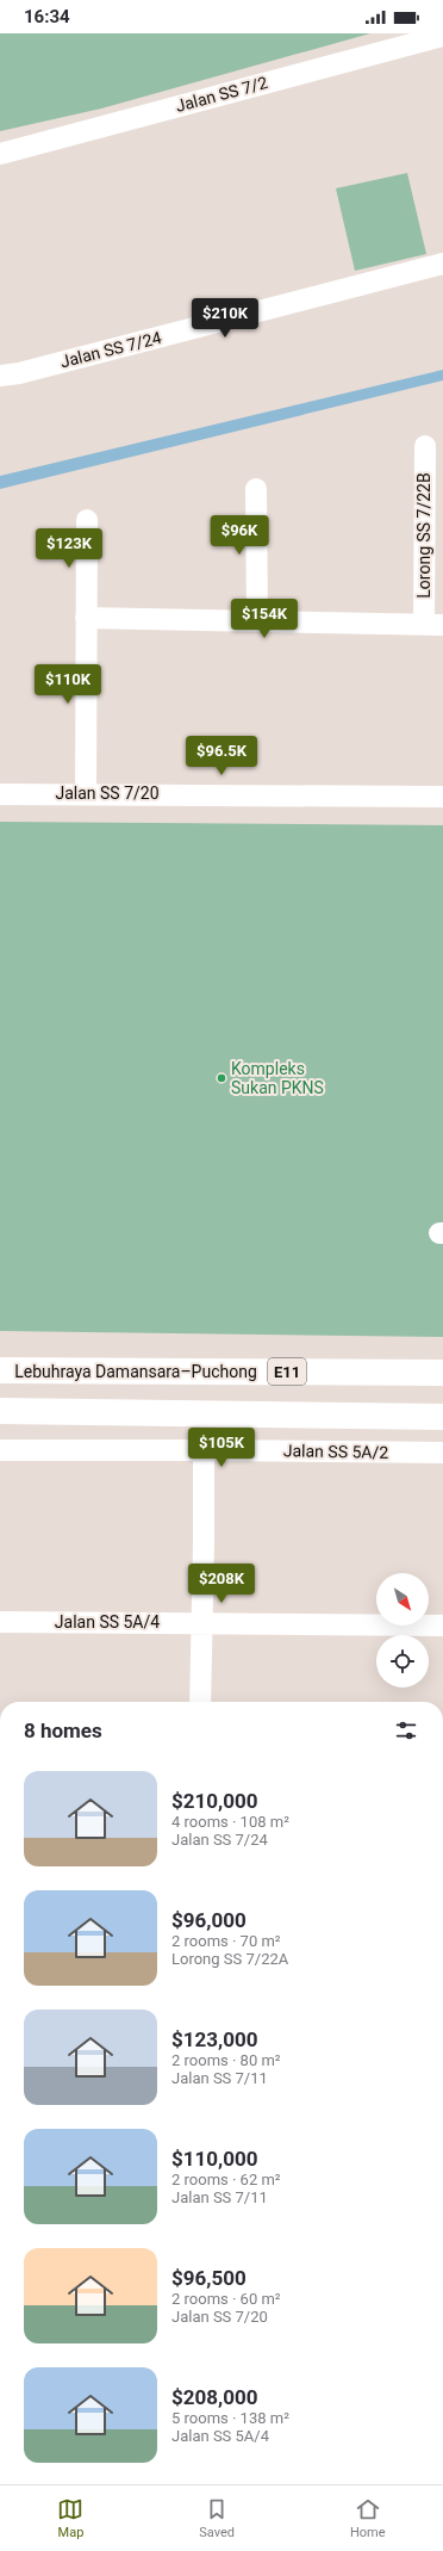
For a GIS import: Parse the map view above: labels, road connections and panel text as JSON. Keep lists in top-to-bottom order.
{
  "streets": {
    "highway": ["Lebuhraya Damansara–Puchong", "E11"],
    "street": [
      "Jalan SS 7/2",
      "Jalan SS 7/24",
      "Lorong SS 7/22B",
      "Jalan SS 7/20",
      "Jalan SS 5A/2",
      "Jalan SS 5A/4"
    ]
  },
  "places": ["Kompleks Sukan PKNS"],
  "north": "bottom right",
  "page": {
    "status": "16:34",
    "price": [
      "$210K",
      "$96K",
      "$123K",
      "$154K",
      "$110K",
      "$96.5K",
      "$105K",
      "$208K"
    ],
    "heading": "8 homes",
    "list": [
      {
        "name": "$210,000",
        "note": "4 rooms · 108 m² · Jalan SS 7/24"
      },
      {
        "name": "$96,000",
        "note": "2 rooms · 70 m² · Lorong SS 7/22A"
      },
      {
        "name": "$123,000",
        "note": "2 rooms · 80 m² · Jalan SS 7/11"
      },
      {
        "name": "$110,000",
        "note": "2 rooms · 62 m² · Jalan SS 7/11"
      },
      {
        "name": "$96,500",
        "note": "2 rooms · 60 m² · Jalan SS 7/20"
      },
      {
        "name": "$208,000",
        "note": "5 rooms · 138 m² · Jalan SS 5A/4"
      }
    ],
    "tabs": ["Map", "Saved", "Home"]
  }
}
